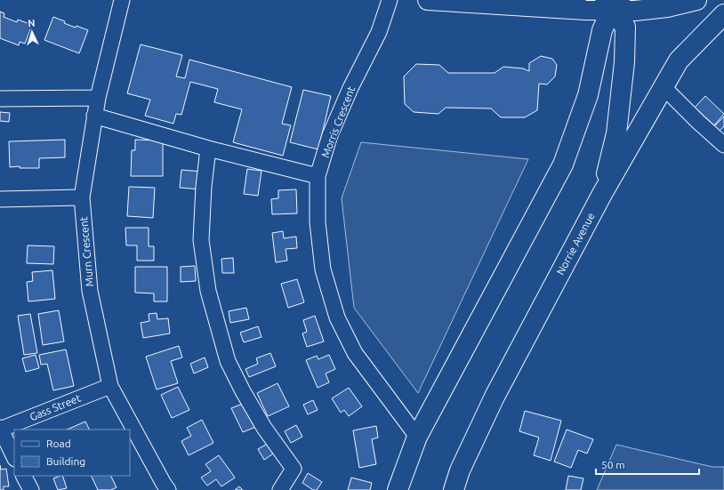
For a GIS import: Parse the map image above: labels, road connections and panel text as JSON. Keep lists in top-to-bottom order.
{
  "streets": {
    "main road": ["Norrie Avenue"],
    "street": ["Morris Crescent", "Murn Crescent", "Gass Street"]
  },
  "crossings": [
    ["Murn Crescent", "Gass Street"]
  ],
  "legend": ["Road", "Building"],
  "scale_bar": "50 m",
  "north": "top"
}
